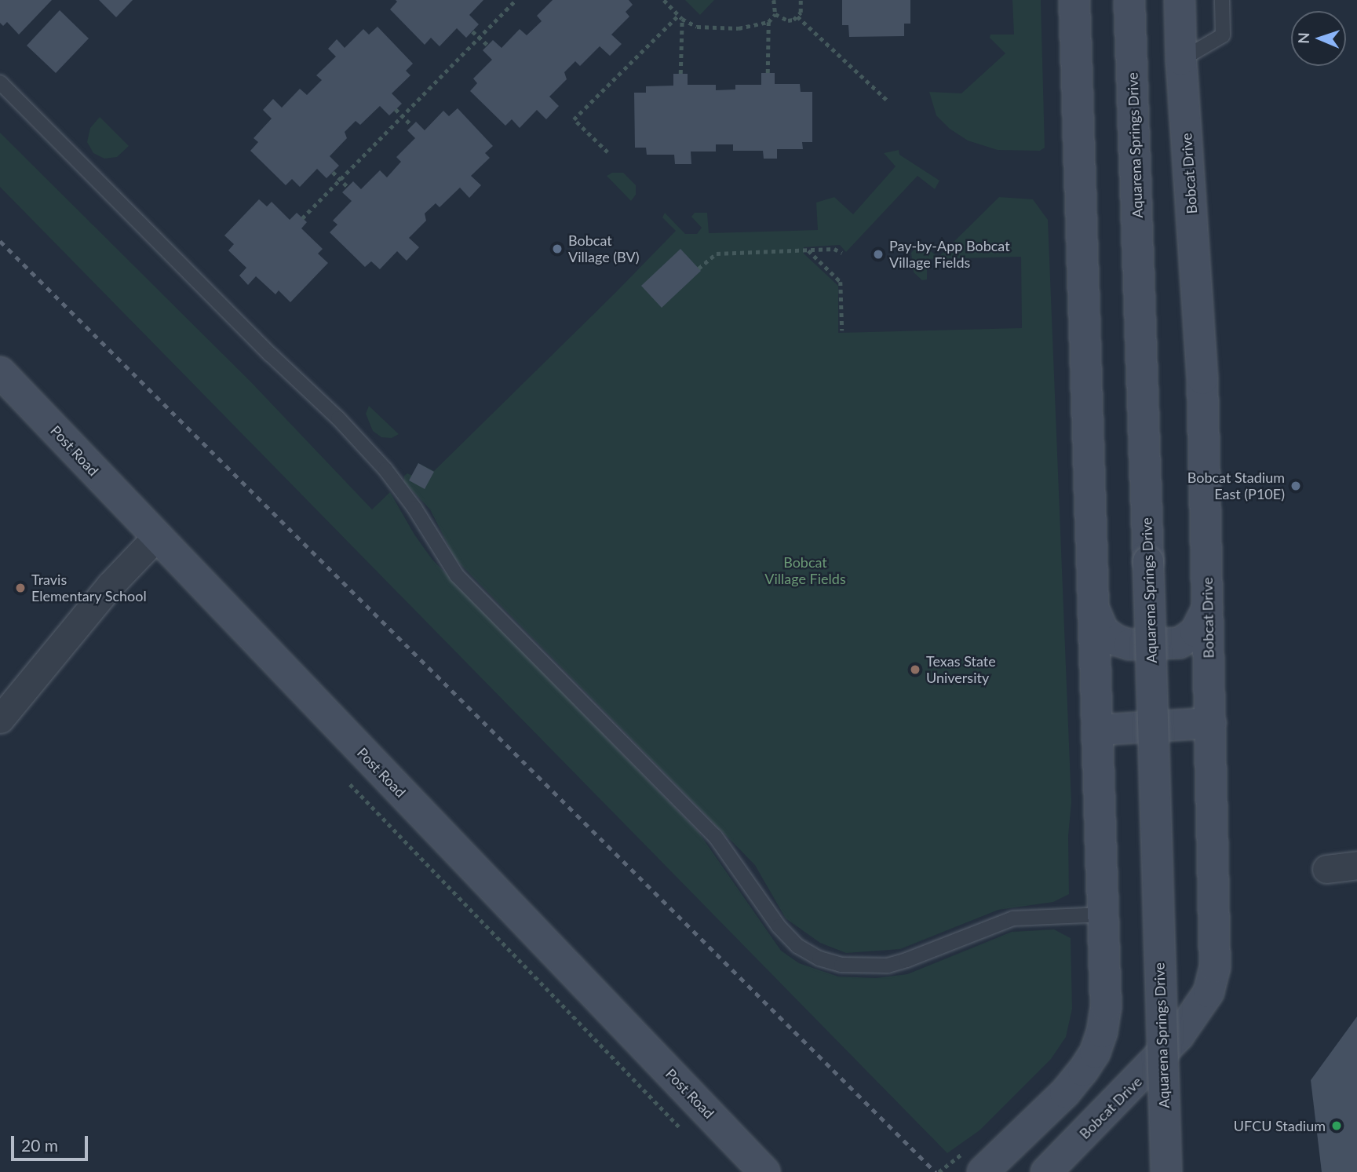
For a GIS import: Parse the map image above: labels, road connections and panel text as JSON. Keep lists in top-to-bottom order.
{
  "streets": {
    "street": ["Aquarena Springs Drive", "Bobcat Drive", "Post Road"]
  },
  "parks": ["Bobcat Village Fields"],
  "places": [
    "Bobcat Village (BV)",
    "Pay-by-App Bobcat Village Fields",
    "Bobcat Stadium East (P10E)",
    "Travis Elementary School",
    "Texas State University",
    "UFCU Stadium"
  ],
  "scale_bar": "20 m",
  "north": "left"
}
